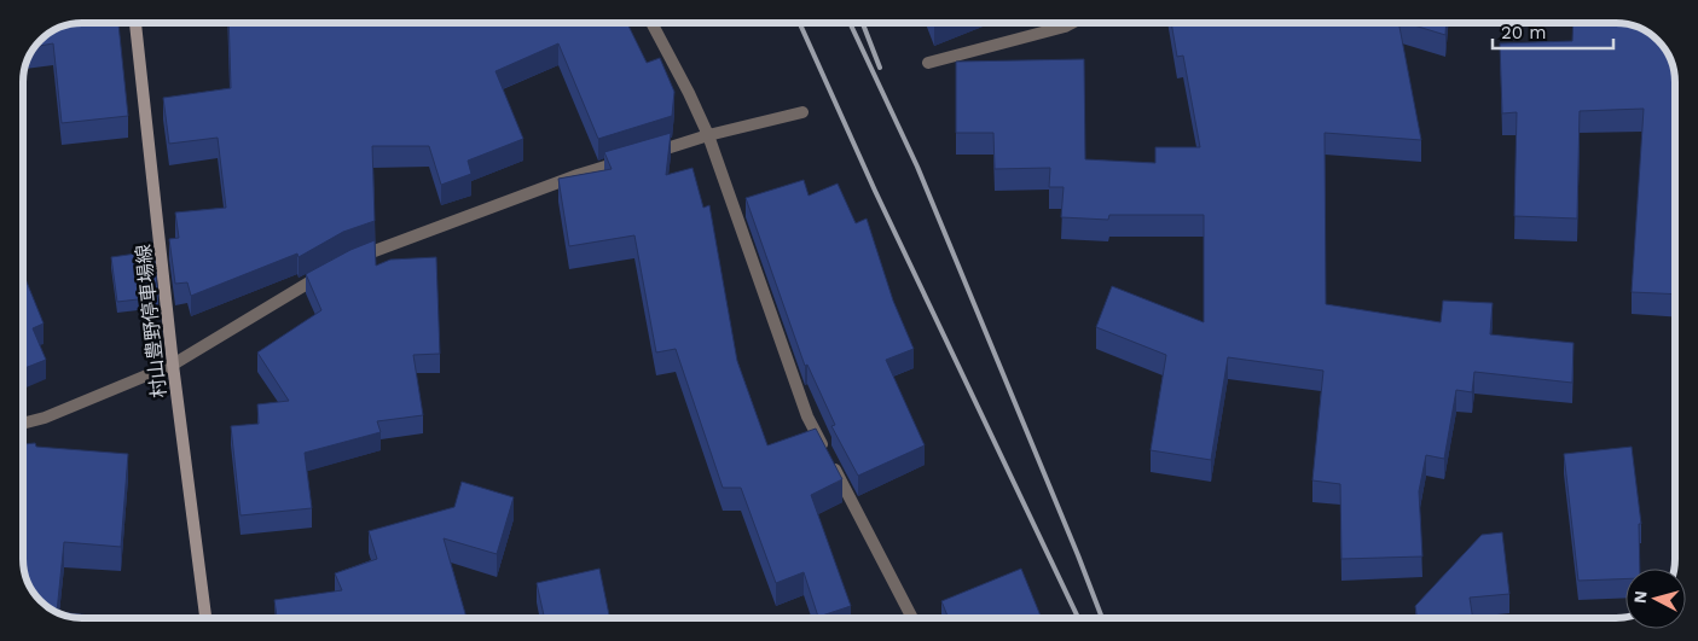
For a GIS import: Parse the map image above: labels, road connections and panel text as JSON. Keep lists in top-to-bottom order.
{
  "streets": {
    "main road": ["村山豊野停車場線"]
  },
  "scale_bar": "20 m",
  "north": "left"
}
